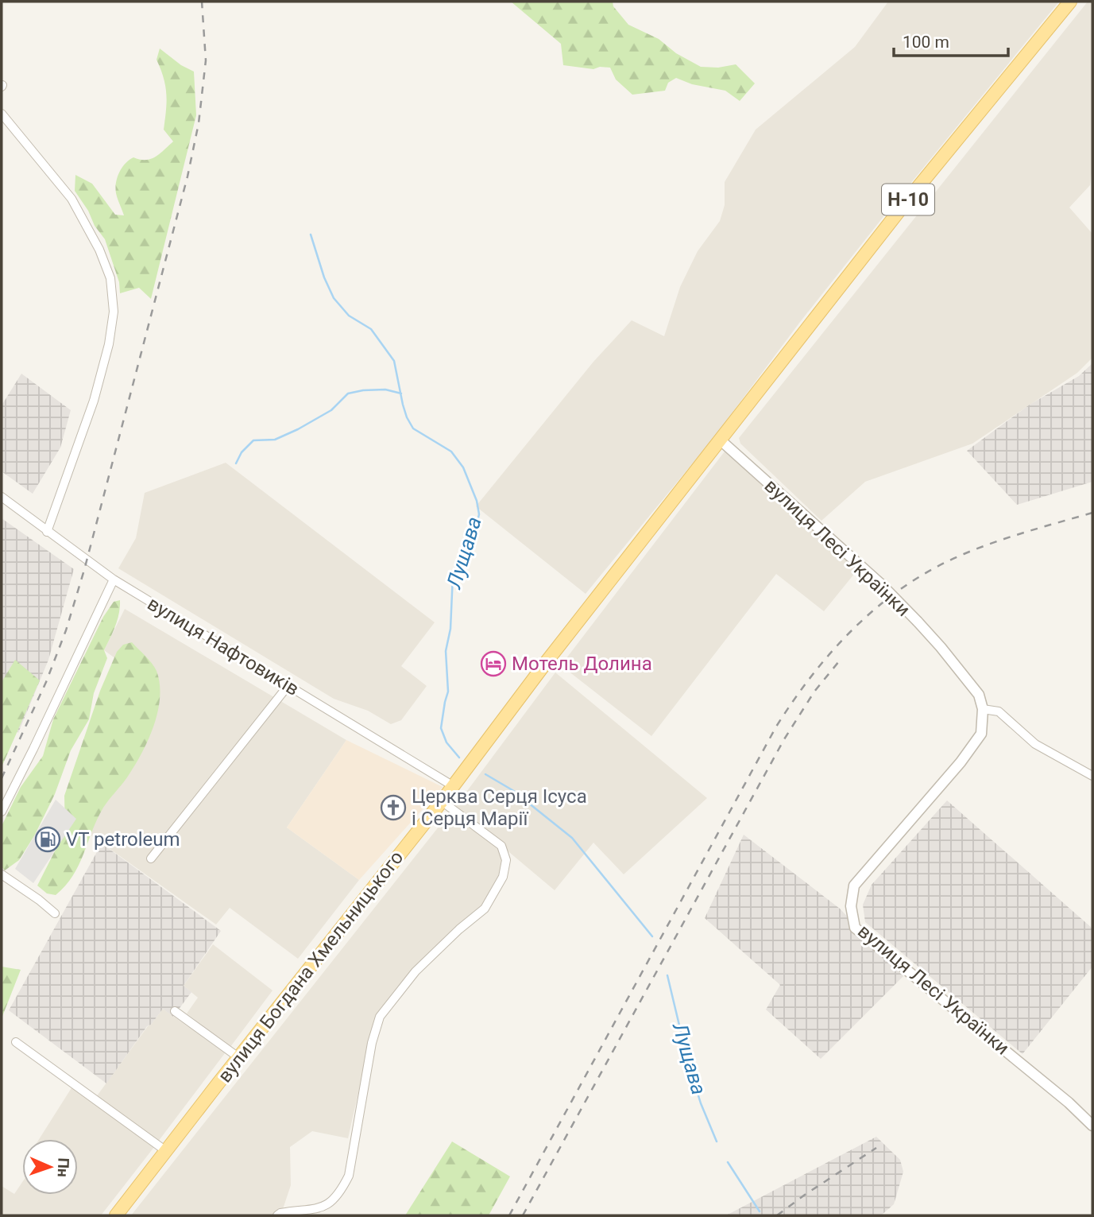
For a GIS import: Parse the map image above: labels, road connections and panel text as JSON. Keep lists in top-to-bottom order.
{
  "streets": {
    "main road": ["Н-10", "вулиця Богдана Хмельницького"],
    "street": ["вулиця Лесі Українки", "вулиця Нафтовиків"]
  },
  "crossings": [
    ["вулиця Лесі Українки", "вулиця Богдана Хмельницького"],
    ["вулиця Нафтовиків", "вулиця Богдана Хмельницького"]
  ],
  "water": ["Лущава"],
  "places": {
    "hotel": ["Мотель Долина"],
    "church": ["Церква Серця Ісуса і Серця Марії"],
    "fuel station": ["VT petroleum"]
  },
  "scale_bar": "100 m",
  "north": "right"
}
